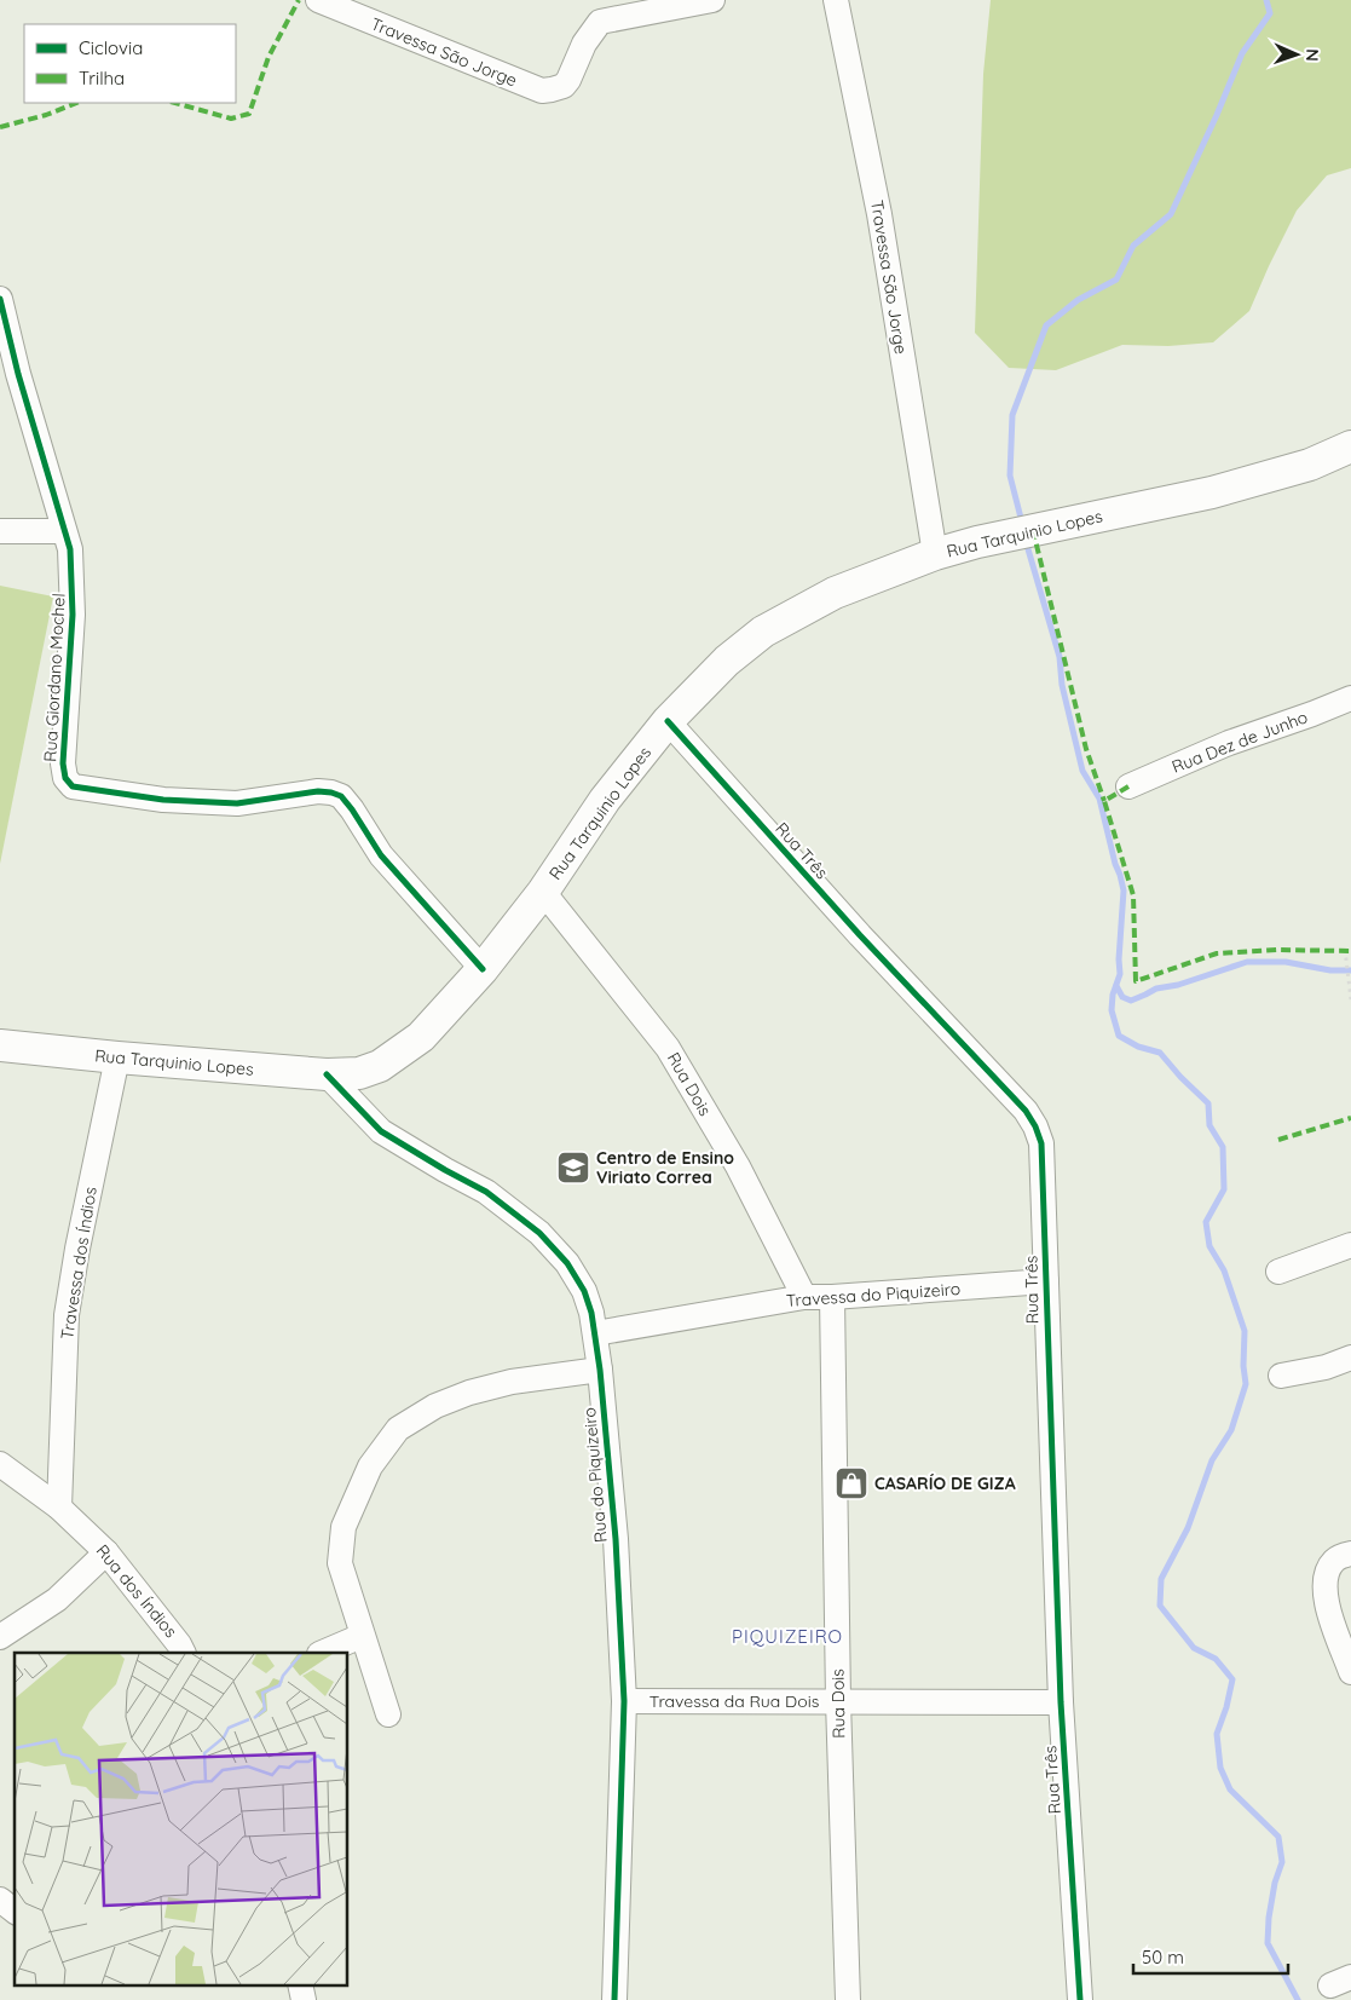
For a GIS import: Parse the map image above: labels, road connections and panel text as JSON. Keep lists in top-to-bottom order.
{
  "streets": {
    "main road": ["Rua Tarquinio Lopes"],
    "street": [
      "Travessa São Jorge",
      "Rua Giordano Mochel",
      "Rua Dez de Junho",
      "Rua Três",
      "Rua Dois",
      "Travessa dos Índios",
      "Travessa do Piquizeiro",
      "Rua do Piquizeiro",
      "Rua dos Índios",
      "Travessa da Rua Dois"
    ]
  },
  "crossings": [
    ["Travessa São Jorge", "Rua Tarquinio Lopes"],
    ["Rua Tarquinio Lopes", "Rua Giordano Mochel"],
    ["Rua Tarquinio Lopes", "Rua Três"],
    ["Rua Tarquinio Lopes", "Rua Dois"],
    ["Rua Tarquinio Lopes", "Travessa dos Índios"],
    ["Rua Tarquinio Lopes", "Rua do Piquizeiro"],
    ["Rua Três", "Travessa do Piquizeiro"],
    ["Rua Três", "Travessa da Rua Dois"],
    ["Rua Dois", "Travessa do Piquizeiro"],
    ["Rua Dois", "Travessa da Rua Dois"],
    ["Travessa dos Índios", "Rua dos Índios"],
    ["Travessa do Piquizeiro", "Rua do Piquizeiro"],
    ["Rua do Piquizeiro", "Travessa da Rua Dois"]
  ],
  "districts": ["PIQUIZEIRO"],
  "places": {
    "school or university": ["Centro de Ensino Viriato Correa"],
    "shop": ["CASARÍO DE GIZA"]
  },
  "legend": ["Ciclovia", "Trilha"],
  "scale_bar": "50 m",
  "north": "right"
}
